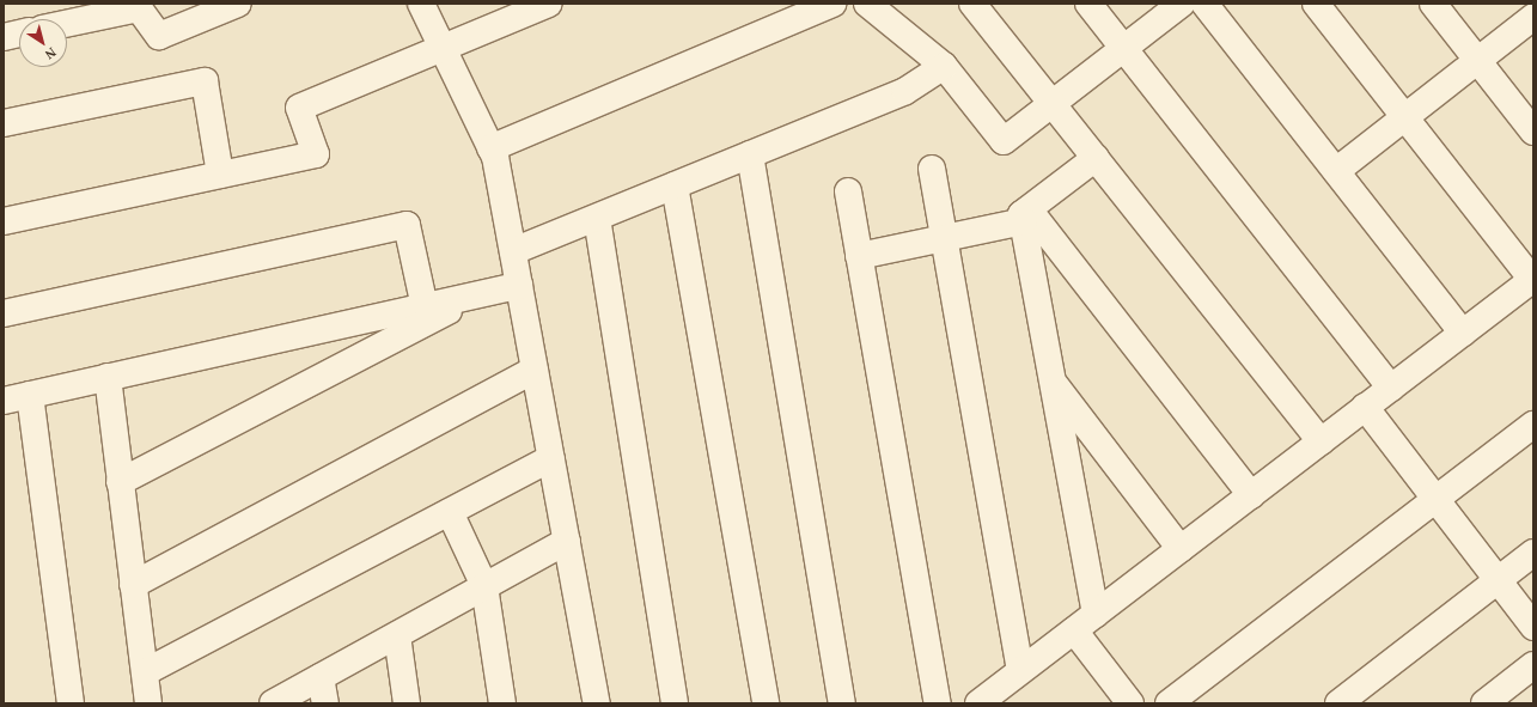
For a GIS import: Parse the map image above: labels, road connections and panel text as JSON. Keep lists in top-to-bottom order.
{
  "north": "bottom right"
}
